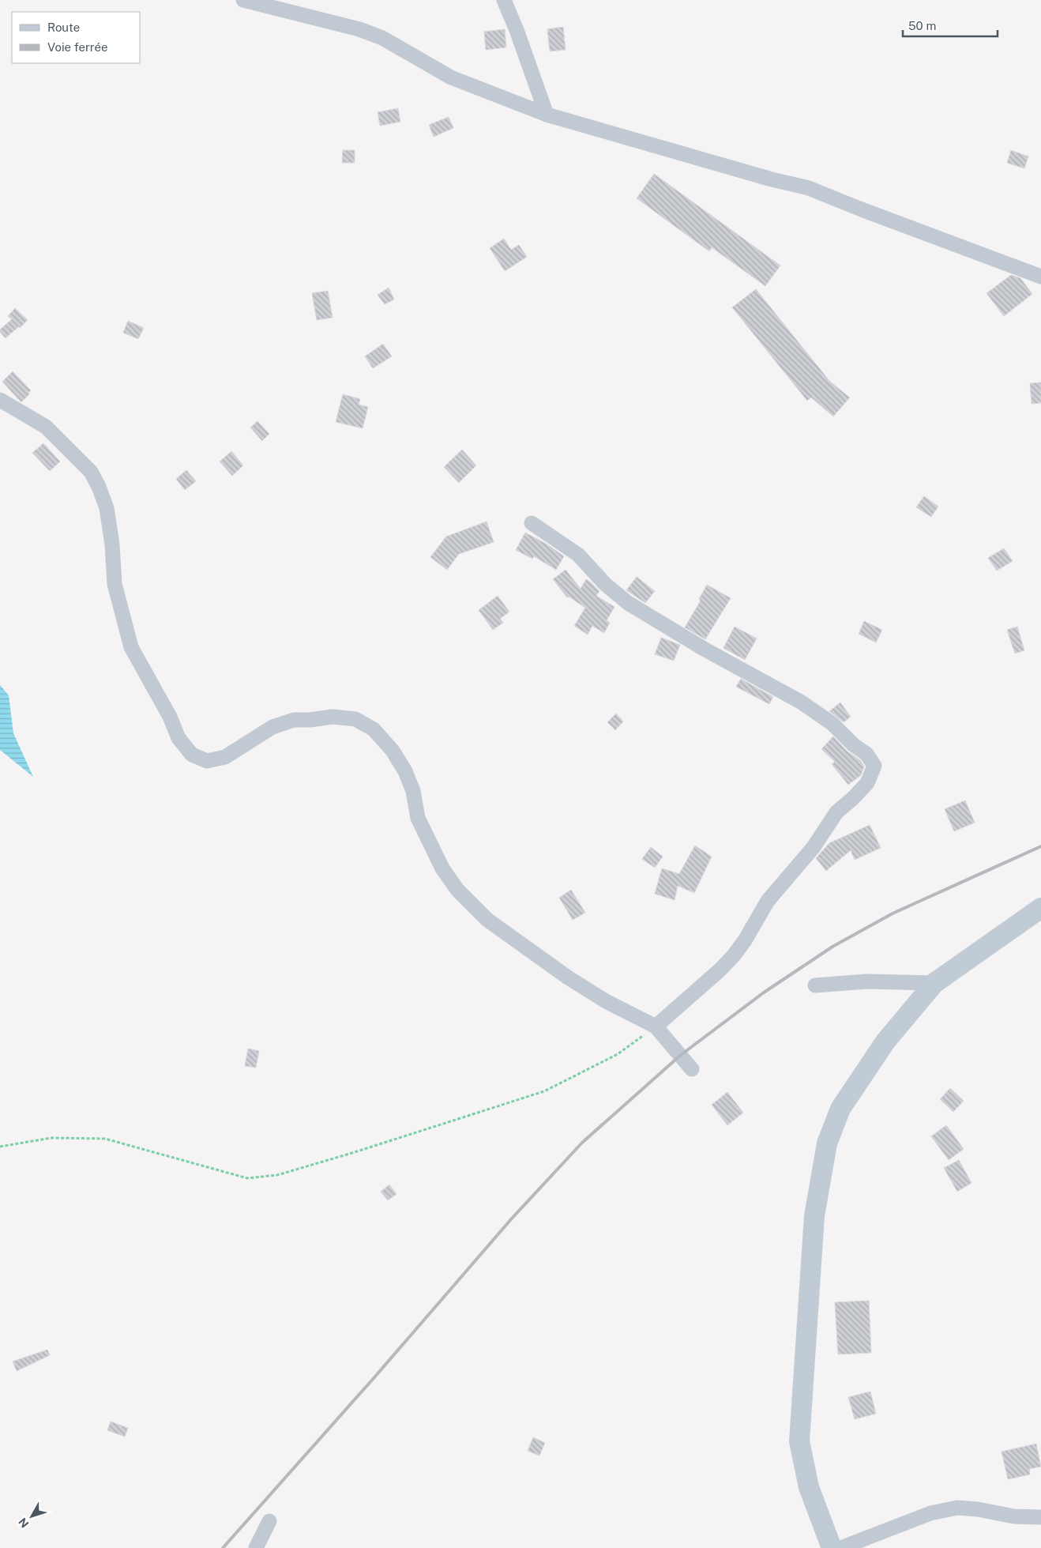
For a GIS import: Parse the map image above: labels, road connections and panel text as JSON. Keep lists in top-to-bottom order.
{
  "legend": ["Route", "Voie ferrée"],
  "scale_bar": "50 m",
  "north": "bottom left"
}
